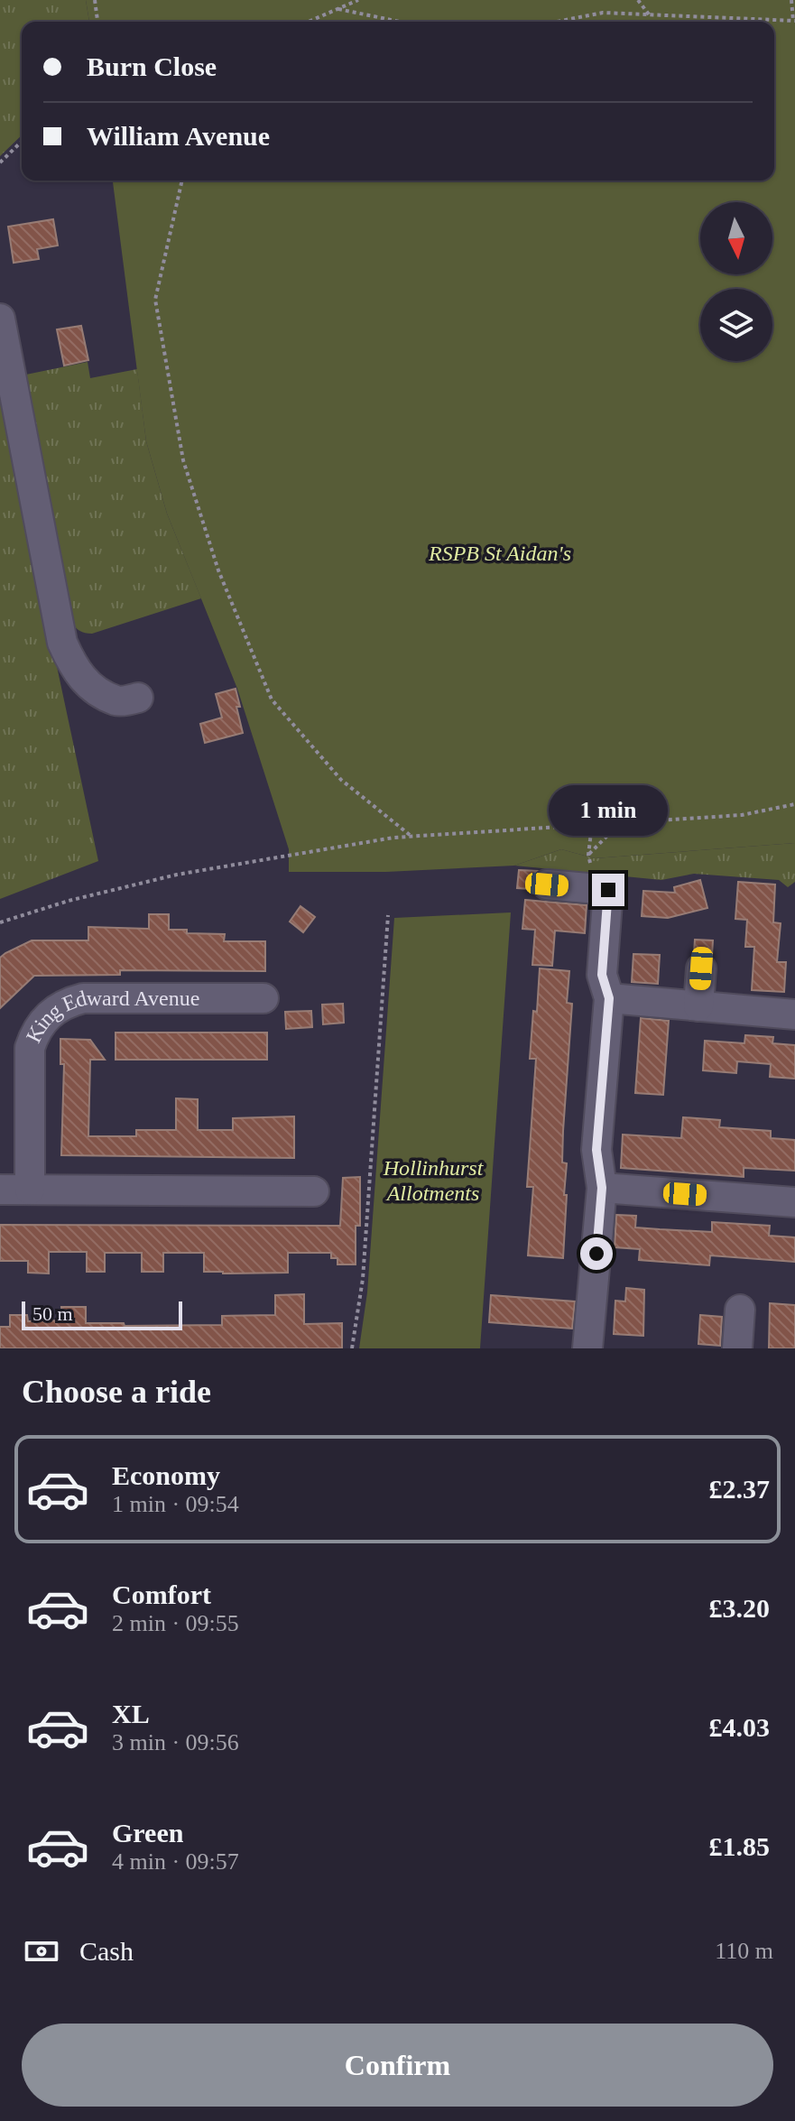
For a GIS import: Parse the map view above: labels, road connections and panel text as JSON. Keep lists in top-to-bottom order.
{
  "streets": {
    "street": ["King Edward Avenue"]
  },
  "parks": ["RSPB St Aidan's", "Hollinhurst Allotments"],
  "scale_bar": "50 m",
  "north": "bottom",
  "page": {
    "banner": ["Burn Close", "William Avenue"],
    "bubble": "1 min",
    "scale": "50 m",
    "heading": "Choose a ride",
    "list": [
      {
        "name": "Economy",
        "note": "1 min · 09:54",
        "value": "£2.37"
      },
      {
        "name": "Comfort",
        "note": "2 min · 09:55",
        "value": "£3.20"
      },
      {
        "name": "XL",
        "note": "3 min · 09:56",
        "value": "£4.03"
      },
      {
        "name": "Green",
        "note": "4 min · 09:57",
        "value": "£1.85"
      }
    ],
    "pay": ["Cash", "110 m"],
    "buttons": "Confirm"
  }
}
